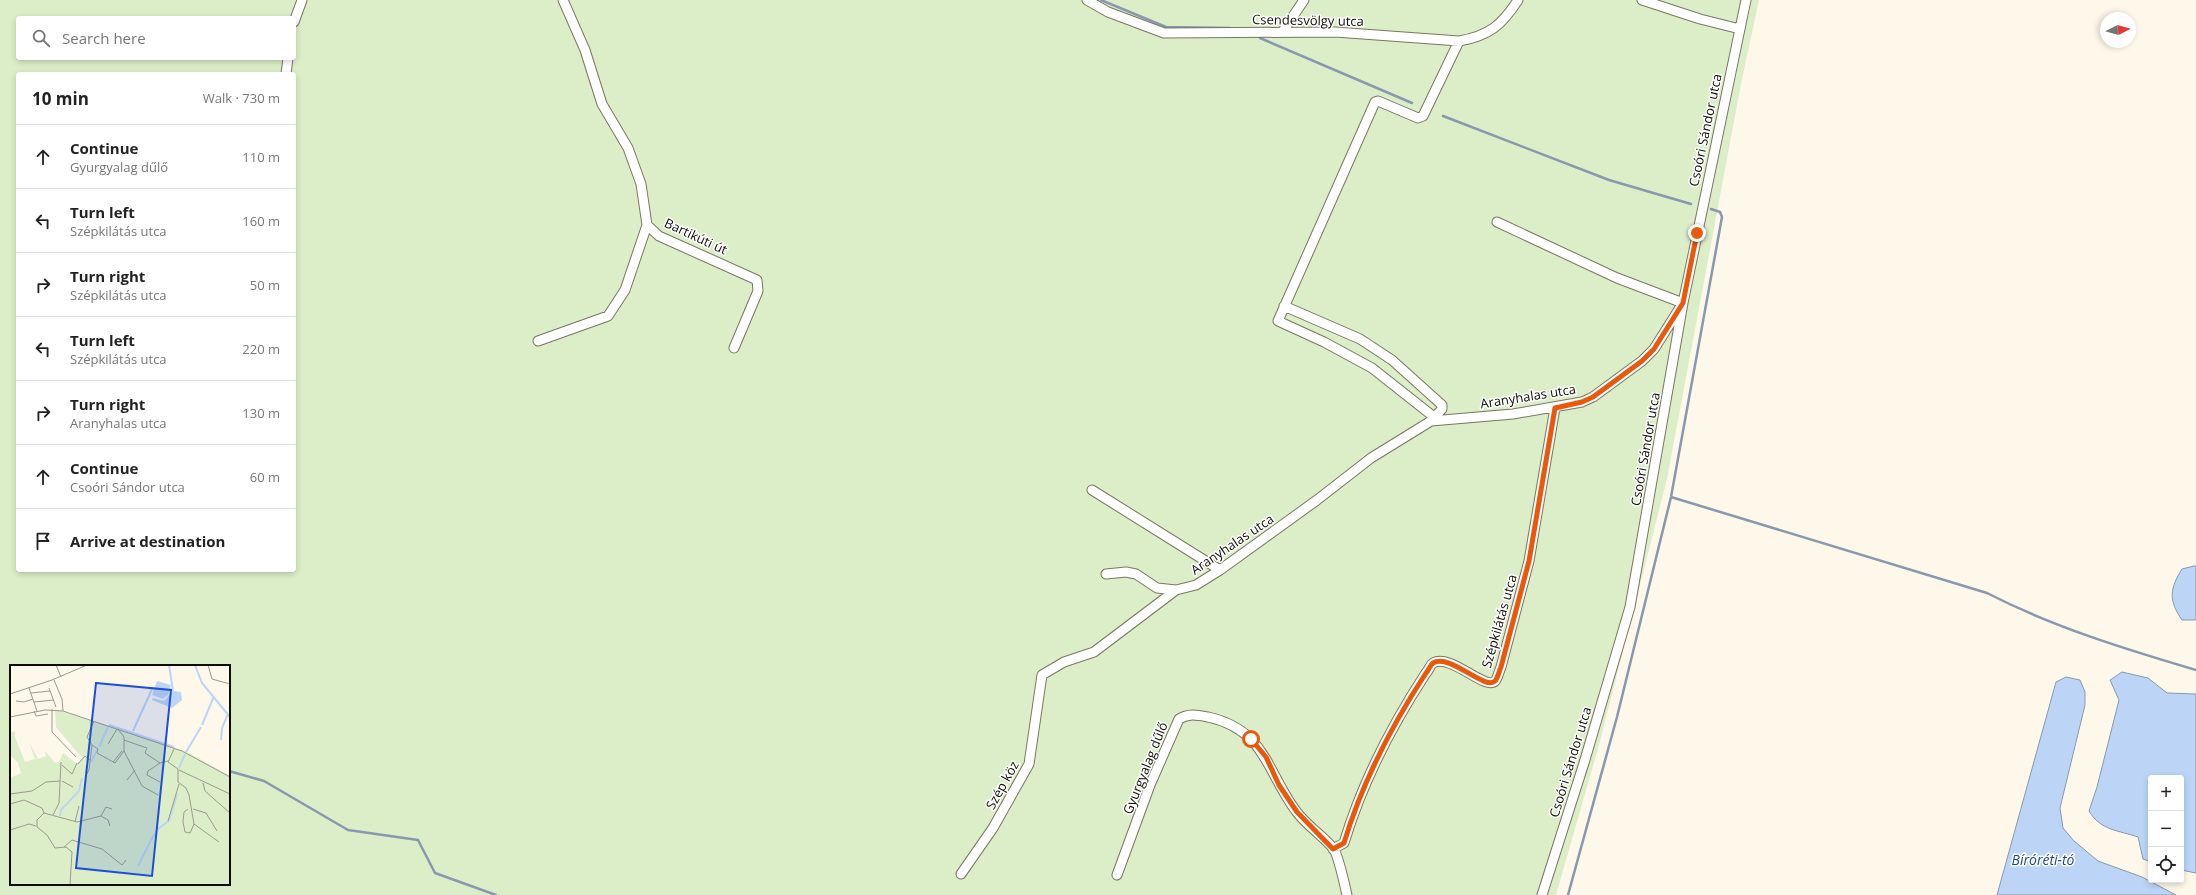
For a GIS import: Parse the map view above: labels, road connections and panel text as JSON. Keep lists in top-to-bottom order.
{
  "streets": {
    "street": [
      "Csendesvölgy utca",
      "Csoóri Sándor utca",
      "Bartikúti út",
      "Aranyhalas utca",
      "Szépkilátás utca",
      "Gyurgyalag dűlő",
      "Szép köz"
    ]
  },
  "crossings": [
    ["Csoóri Sándor utca", "Aranyhalas utca"],
    ["Aranyhalas utca", "Szépkilátás utca"],
    ["Aranyhalas utca", "Szép köz"],
    ["Szépkilátás utca", "Gyurgyalag dűlő"]
  ],
  "water": ["Bíróréti-tó"],
  "north": "right",
  "page": {
    "search": "Search here",
    "heading": ["10 min", "Walk · 730 m"],
    "list": [
      ["Continue", "Gyurgyalag dűlő", "110 m"],
      ["Turn left", "Szépkilátás utca", "160 m"],
      ["Turn right", "Szépkilátás utca", "50 m"],
      ["Turn left", "Szépkilátás utca", "220 m"],
      ["Turn right", "Aranyhalas utca", "130 m"],
      ["Continue", "Csoóri Sándor utca", "60 m"],
      "Arrive at destination"
    ],
    "map_buttons": ["+", "−"]
  }
}
